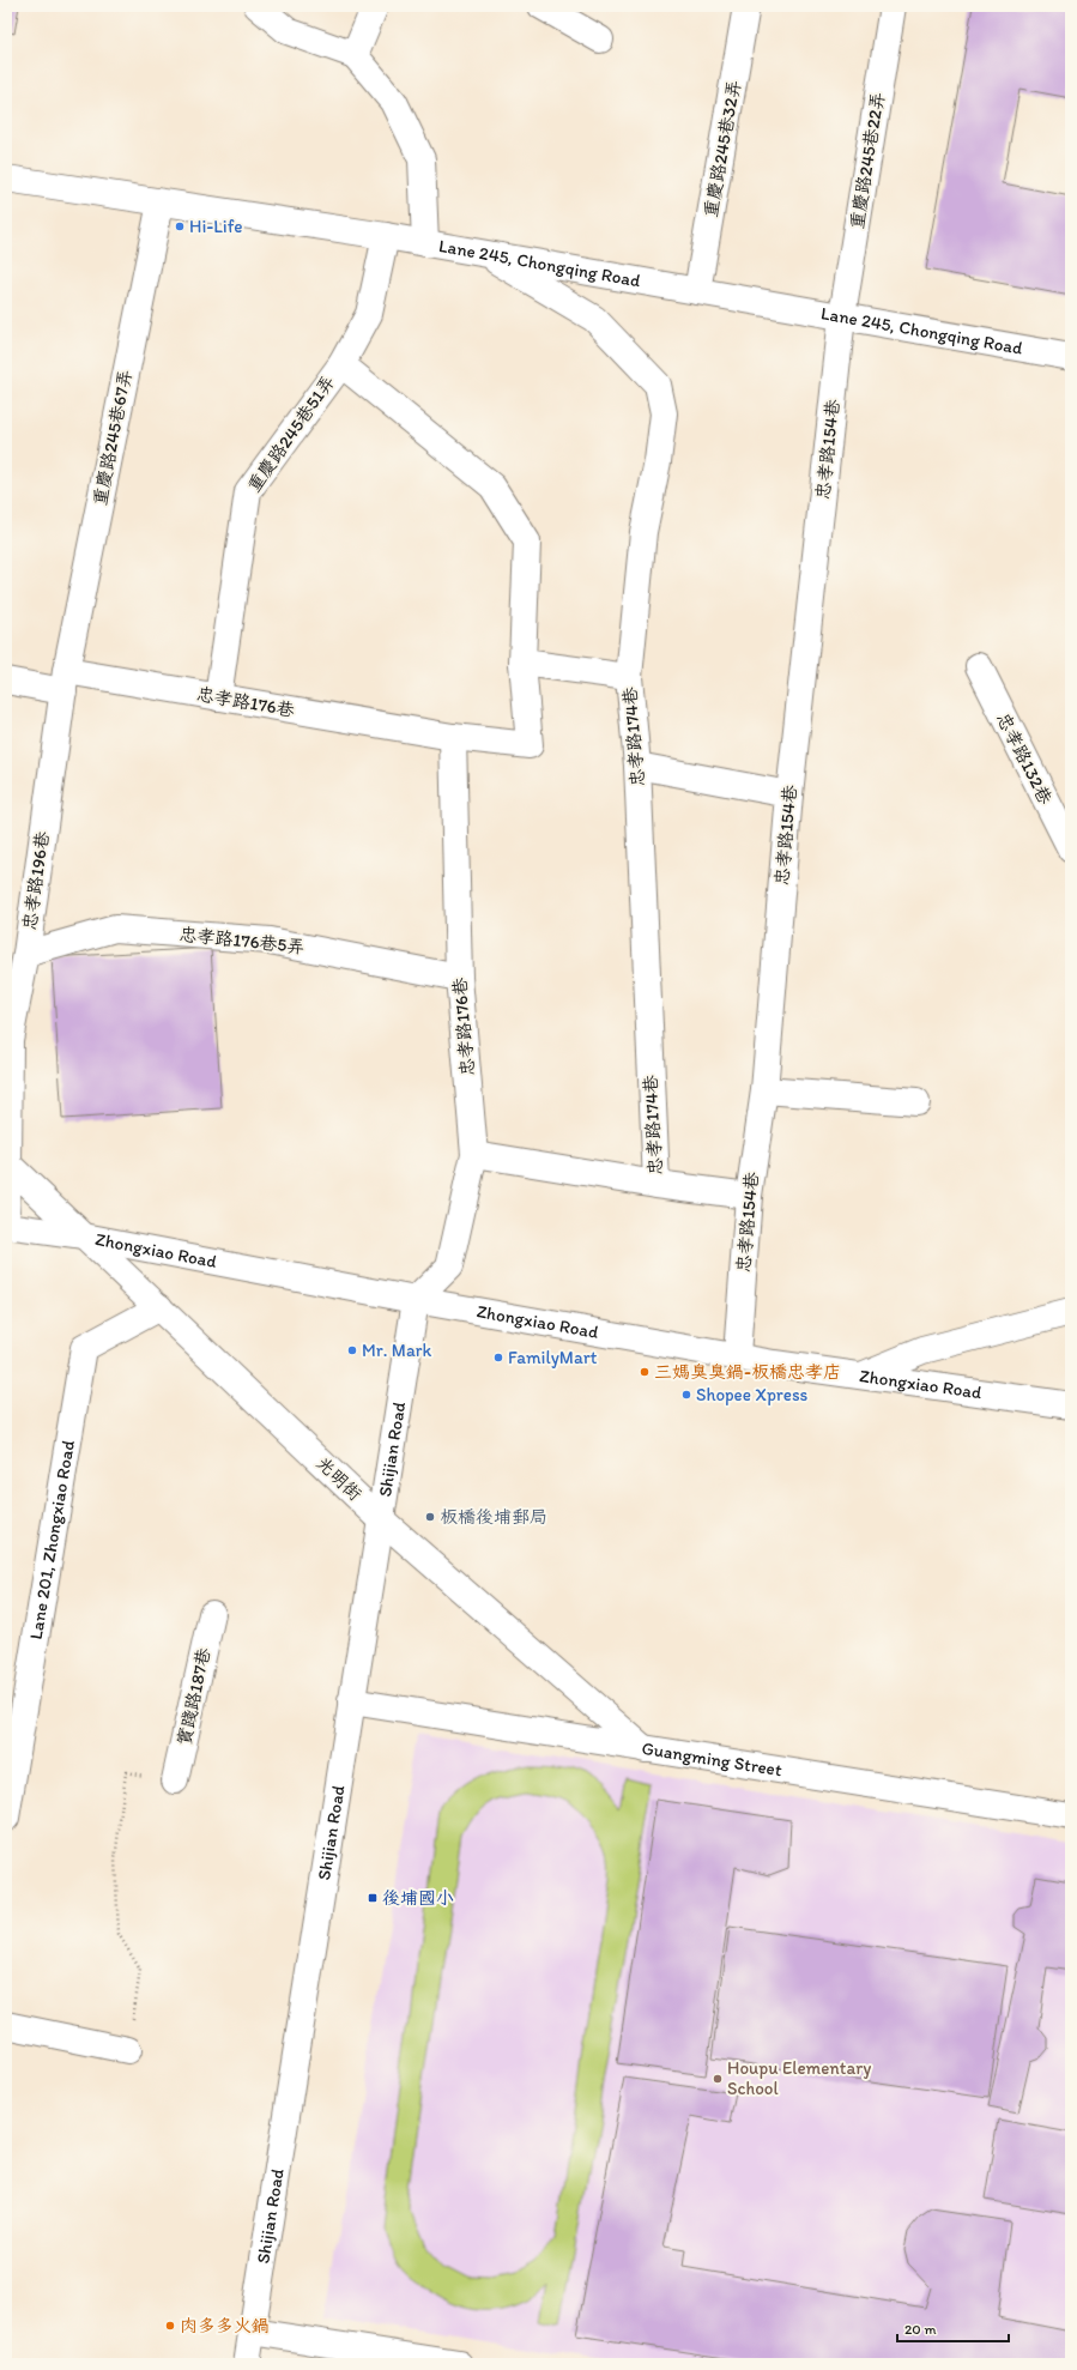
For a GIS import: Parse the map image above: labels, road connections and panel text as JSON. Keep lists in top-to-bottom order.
{
  "streets": {
    "street": [
      "重慶路245巷32弄",
      "重慶路245巷22弄",
      "Lane 245, Chongqing Road",
      "重慶路245巷51弄",
      "重慶路245巷67弄",
      "忠孝路154巷",
      "忠孝路176巷",
      "忠孝路174巷",
      "忠孝路132巷",
      "忠孝路196巷",
      "忠孝路176巷5弄",
      "Zhongxiao Road",
      "Shijian Road",
      "光明街",
      "Lane 201, Zhongxiao Road",
      "實踐路187巷",
      "Guangming Street"
    ]
  },
  "crossings": [
    ["重慶路245巷32弄", "Lane 245, Chongqing Road"],
    ["重慶路245巷22弄", "Lane 245, Chongqing Road"],
    ["重慶路245巷22弄", "忠孝路154巷"],
    ["Lane 245, Chongqing Road", "重慶路245巷51弄"],
    ["Lane 245, Chongqing Road", "重慶路245巷67弄"],
    ["Lane 245, Chongqing Road", "忠孝路154巷"],
    ["Lane 245, Chongqing Road", "忠孝路174巷"],
    ["重慶路245巷51弄", "忠孝路176巷"],
    ["重慶路245巷67弄", "忠孝路176巷"],
    ["重慶路245巷67弄", "忠孝路196巷"],
    ["忠孝路154巷", "Zhongxiao Road"],
    ["忠孝路176巷", "忠孝路196巷"],
    ["忠孝路176巷", "忠孝路176巷5弄"],
    ["忠孝路176巷", "Zhongxiao Road"],
    ["忠孝路176巷", "Shijian Road"],
    ["忠孝路196巷", "忠孝路176巷5弄"],
    ["忠孝路196巷", "光明街"],
    ["Zhongxiao Road", "Shijian Road"],
    ["Zhongxiao Road", "光明街"],
    ["Shijian Road", "光明街"],
    ["Shijian Road", "Guangming Street"],
    ["光明街", "Lane 201, Zhongxiao Road"],
    ["光明街", "Guangming Street"]
  ],
  "places": {
    "other": [
      "Hi-Life",
      "Mr. Mark",
      "FamilyMart",
      "三媽臭臭鍋-板橋忠孝店",
      "Shopee Xpress",
      "板橋後埔郵局",
      "Houpu Elementary School",
      "肉多多火鍋"
    ],
    "transit": ["後埔國小"]
  },
  "scale_bar": "20 m"
}
